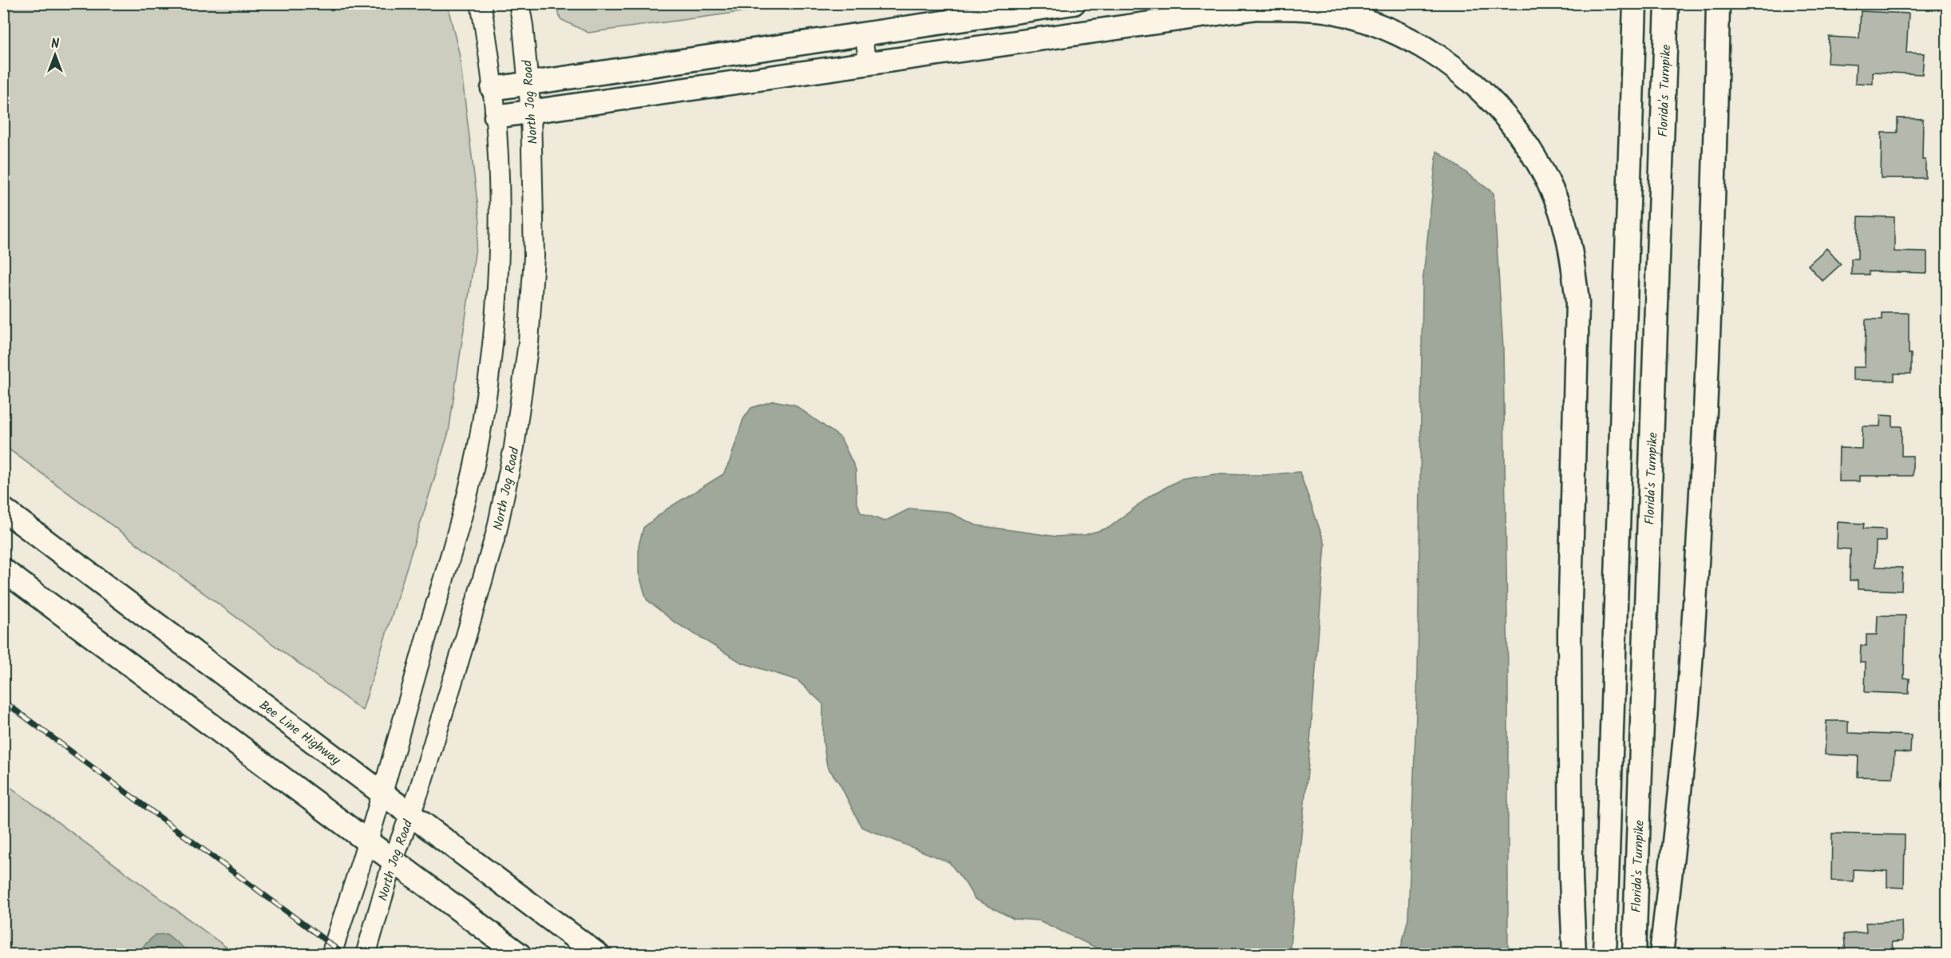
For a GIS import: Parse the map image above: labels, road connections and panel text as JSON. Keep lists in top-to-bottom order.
{
  "streets": {
    "highway": ["Florida's Turnpike", "Bee Line Highway"],
    "main road": ["North Jog Road"]
  },
  "crossings": [
    ["North Jog Road", "Bee Line Highway"]
  ],
  "north": "top"
}
